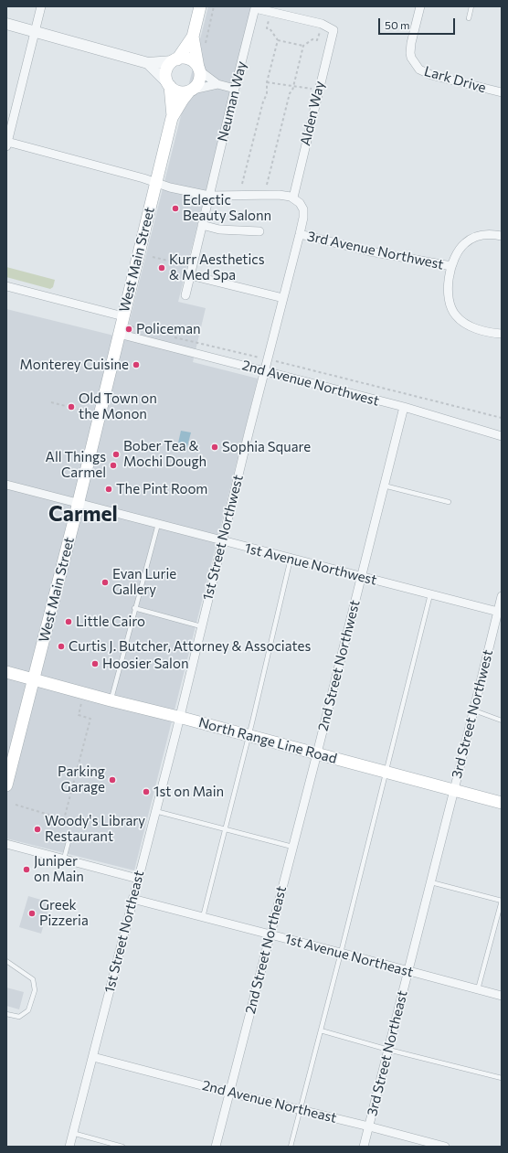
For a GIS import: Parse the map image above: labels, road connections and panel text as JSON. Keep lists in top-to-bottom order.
{
  "streets": {
    "main road": ["West Main Street", "North Range Line Road"],
    "street": [
      "Lark Drive",
      "Neuman Way",
      "Alden Way",
      "3rd Avenue Northwest",
      "2nd Avenue Northwest",
      "1st Street Northwest",
      "1st Avenue Northwest",
      "2nd Street Northwest",
      "3rd Street Northwest",
      "1st Street Northeast",
      "2nd Street Northeast",
      "1st Avenue Northeast",
      "3rd Street Northeast",
      "2nd Avenue Northeast"
    ]
  },
  "crossings": [
    ["Alden Way", "3rd Avenue Northwest"],
    ["3rd Avenue Northwest", "1st Street Northwest"],
    ["West Main Street", "2nd Avenue Northwest"],
    ["West Main Street", "1st Avenue Northwest"],
    ["West Main Street", "North Range Line Road"],
    ["2nd Avenue Northwest", "1st Street Northwest"],
    ["2nd Avenue Northwest", "2nd Street Northwest"],
    ["1st Street Northwest", "1st Avenue Northwest"],
    ["1st Street Northwest", "North Range Line Road"],
    ["1st Street Northwest", "1st Street Northeast"],
    ["1st Avenue Northwest", "2nd Street Northwest"],
    ["1st Avenue Northwest", "3rd Street Northwest"],
    ["2nd Street Northwest", "North Range Line Road"],
    ["2nd Street Northwest", "2nd Street Northeast"],
    ["3rd Street Northwest", "North Range Line Road"],
    ["3rd Street Northwest", "3rd Street Northeast"],
    ["North Range Line Road", "1st Street Northeast"],
    ["North Range Line Road", "2nd Street Northeast"],
    ["North Range Line Road", "3rd Street Northeast"],
    ["1st Street Northeast", "1st Avenue Northeast"],
    ["1st Street Northeast", "2nd Avenue Northeast"],
    ["2nd Street Northeast", "1st Avenue Northeast"],
    ["2nd Street Northeast", "2nd Avenue Northeast"],
    ["1st Avenue Northeast", "3rd Street Northeast"],
    ["3rd Street Northeast", "2nd Avenue Northeast"]
  ],
  "districts": ["Carmel"],
  "places": [
    "Eclectic Beauty Salonn",
    "Kurr Aesthetics & Med Spa",
    "Policeman",
    "Monterey Cuisine",
    "Old Town on the Monon",
    "Sophia Square",
    "Bober Tea & Mochi Dough",
    "All Things Carmel",
    "The Pint Room",
    "Evan Lurie Gallery",
    "Little Cairo",
    "Curtis J. Butcher, Attorney & Associates",
    "Hoosier Salon",
    "Parking Garage",
    "1st on Main",
    "Woody's Library Restaurant",
    "Juniper on Main",
    "Greek Pizzeria"
  ],
  "scale_bar": "50 m"
}
